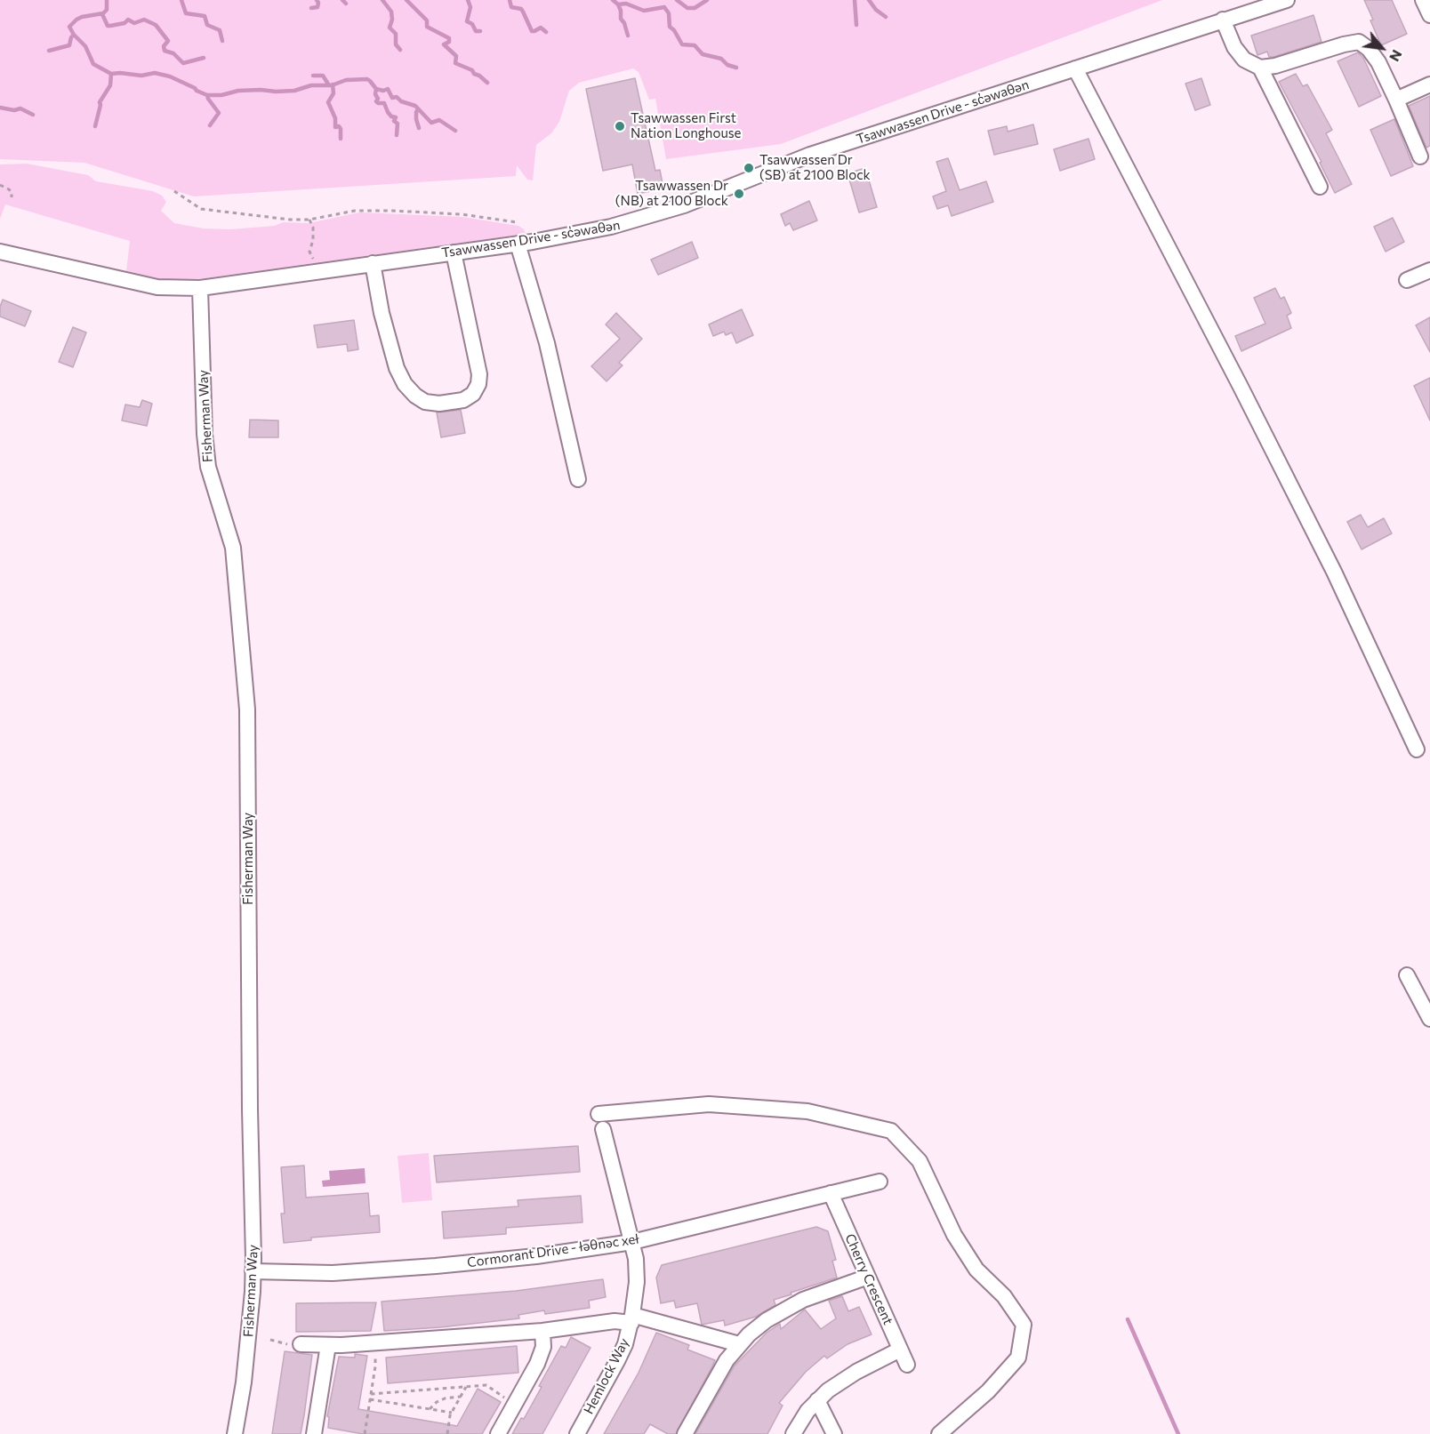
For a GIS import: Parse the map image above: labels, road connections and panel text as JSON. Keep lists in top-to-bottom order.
{
  "streets": {
    "street": [
      "Tsawwassen Drive - sc̓əwaθən",
      "Fisherman Way",
      "Cormorant Drive - łəθnəc xeł",
      "Cherry Crescent",
      "Hemlock Way"
    ]
  },
  "crossings": [
    ["Tsawwassen Drive - sc̓əwaθən", "Fisherman Way"],
    ["Fisherman Way", "Cormorant Drive - łəθnəc xeł"],
    ["Cormorant Drive - łəθnəc xeł", "Cherry Crescent"],
    ["Cormorant Drive - łəθnəc xeł", "Hemlock Way"]
  ],
  "places": ["Tsawwassen First Nation Longhouse", "Tsawwassen Dr (SB) at 2100 Block", "Tsawwassen Dr (NB) at 2100 Block"],
  "north": "bottom right"
}
